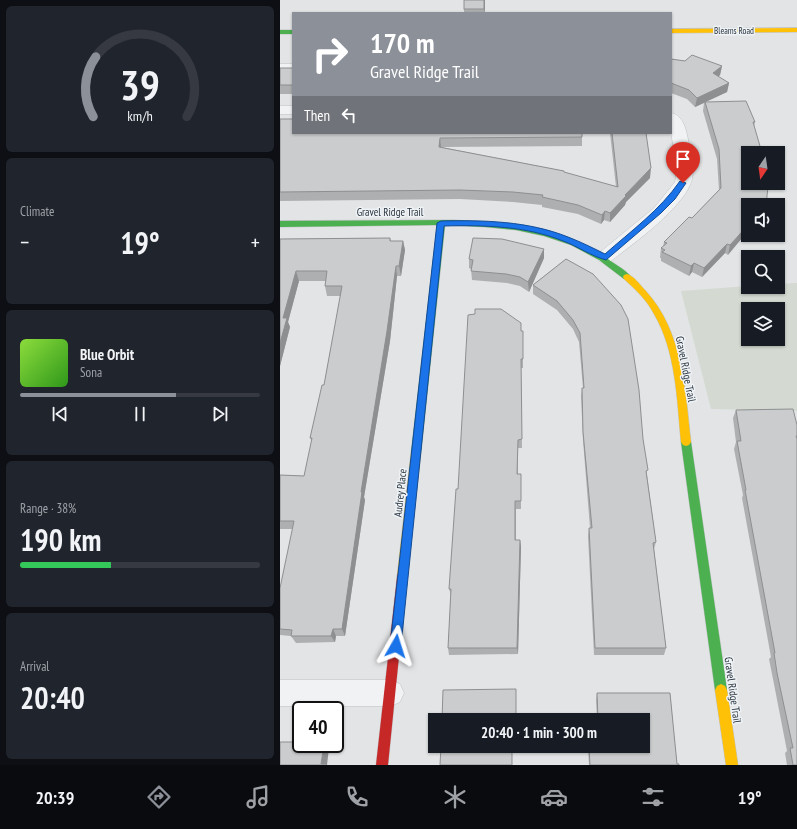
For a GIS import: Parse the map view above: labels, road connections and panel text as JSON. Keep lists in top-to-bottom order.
{
  "streets": {
    "street": ["Bleams Road", "Gravel Ridge Trail", "Audrey Place"]
  },
  "crossings": [
    ["Gravel Ridge Trail", "Audrey Place"]
  ],
  "north": "bottom",
  "page": {
    "turn": ["170 m", "Gravel Ridge Trail"],
    "then": "Then",
    "tile": [
      "Climate",
      ["Range · 38%", "190 km"],
      ["Arrival", "20:40"]
    ],
    "heat": ["−", "19°", "+"],
    "song": ["Blue Orbit", "Sona"],
    "limit": "40",
    "trip": "20:40 · 1 min · 300 m",
    "tabs": ["20:39", "19°"],
    "gauge": ["39", "km/h"]
  }
}
